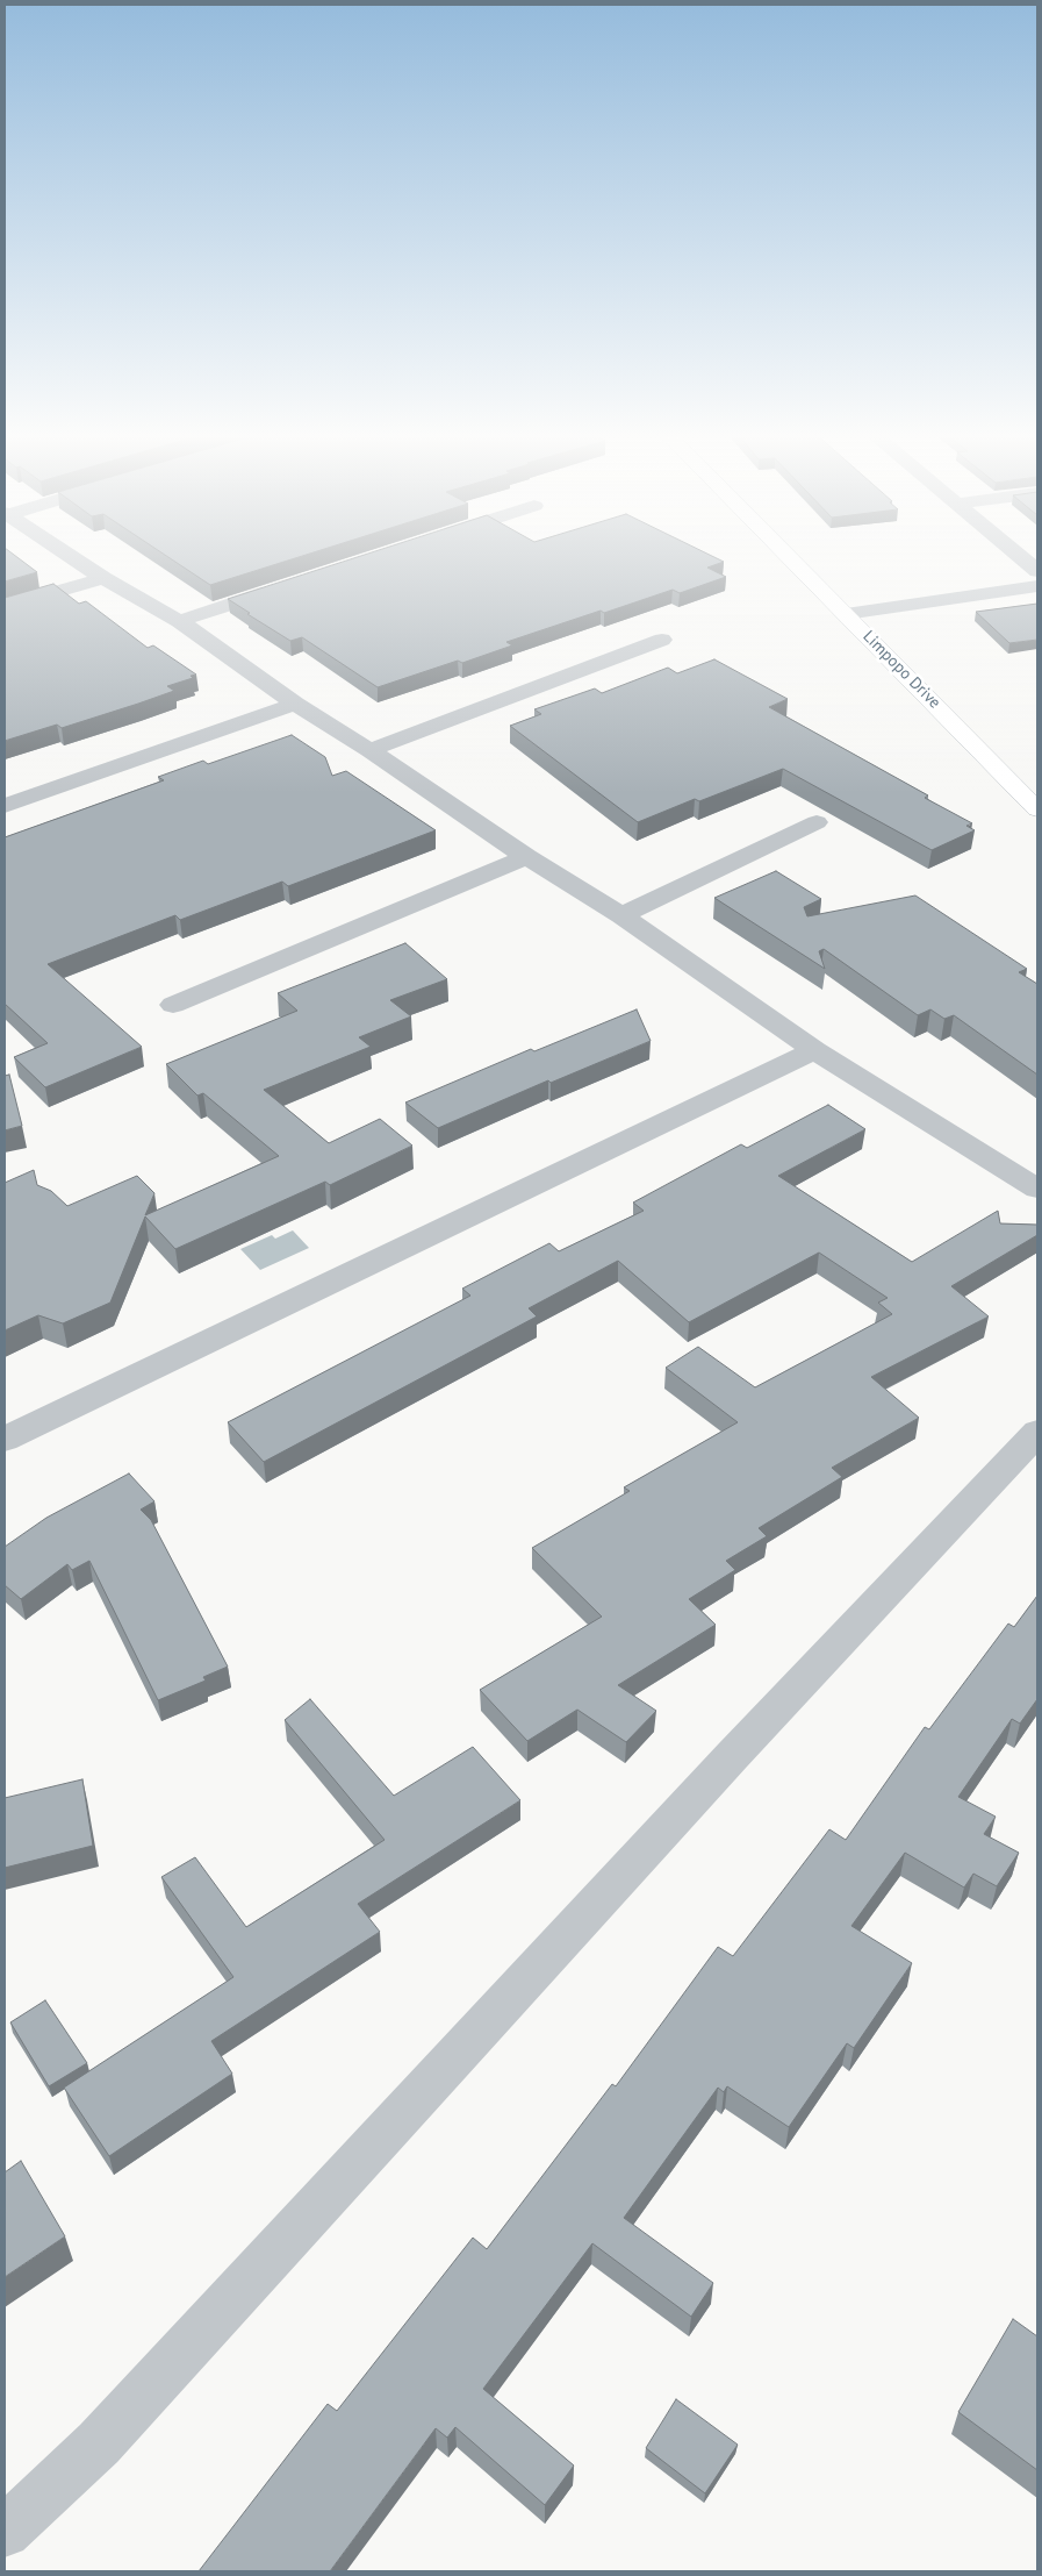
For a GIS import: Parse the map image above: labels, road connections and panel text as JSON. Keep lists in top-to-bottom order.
{
  "streets": {
    "street": ["Limpopo Drive"]
  }
}
